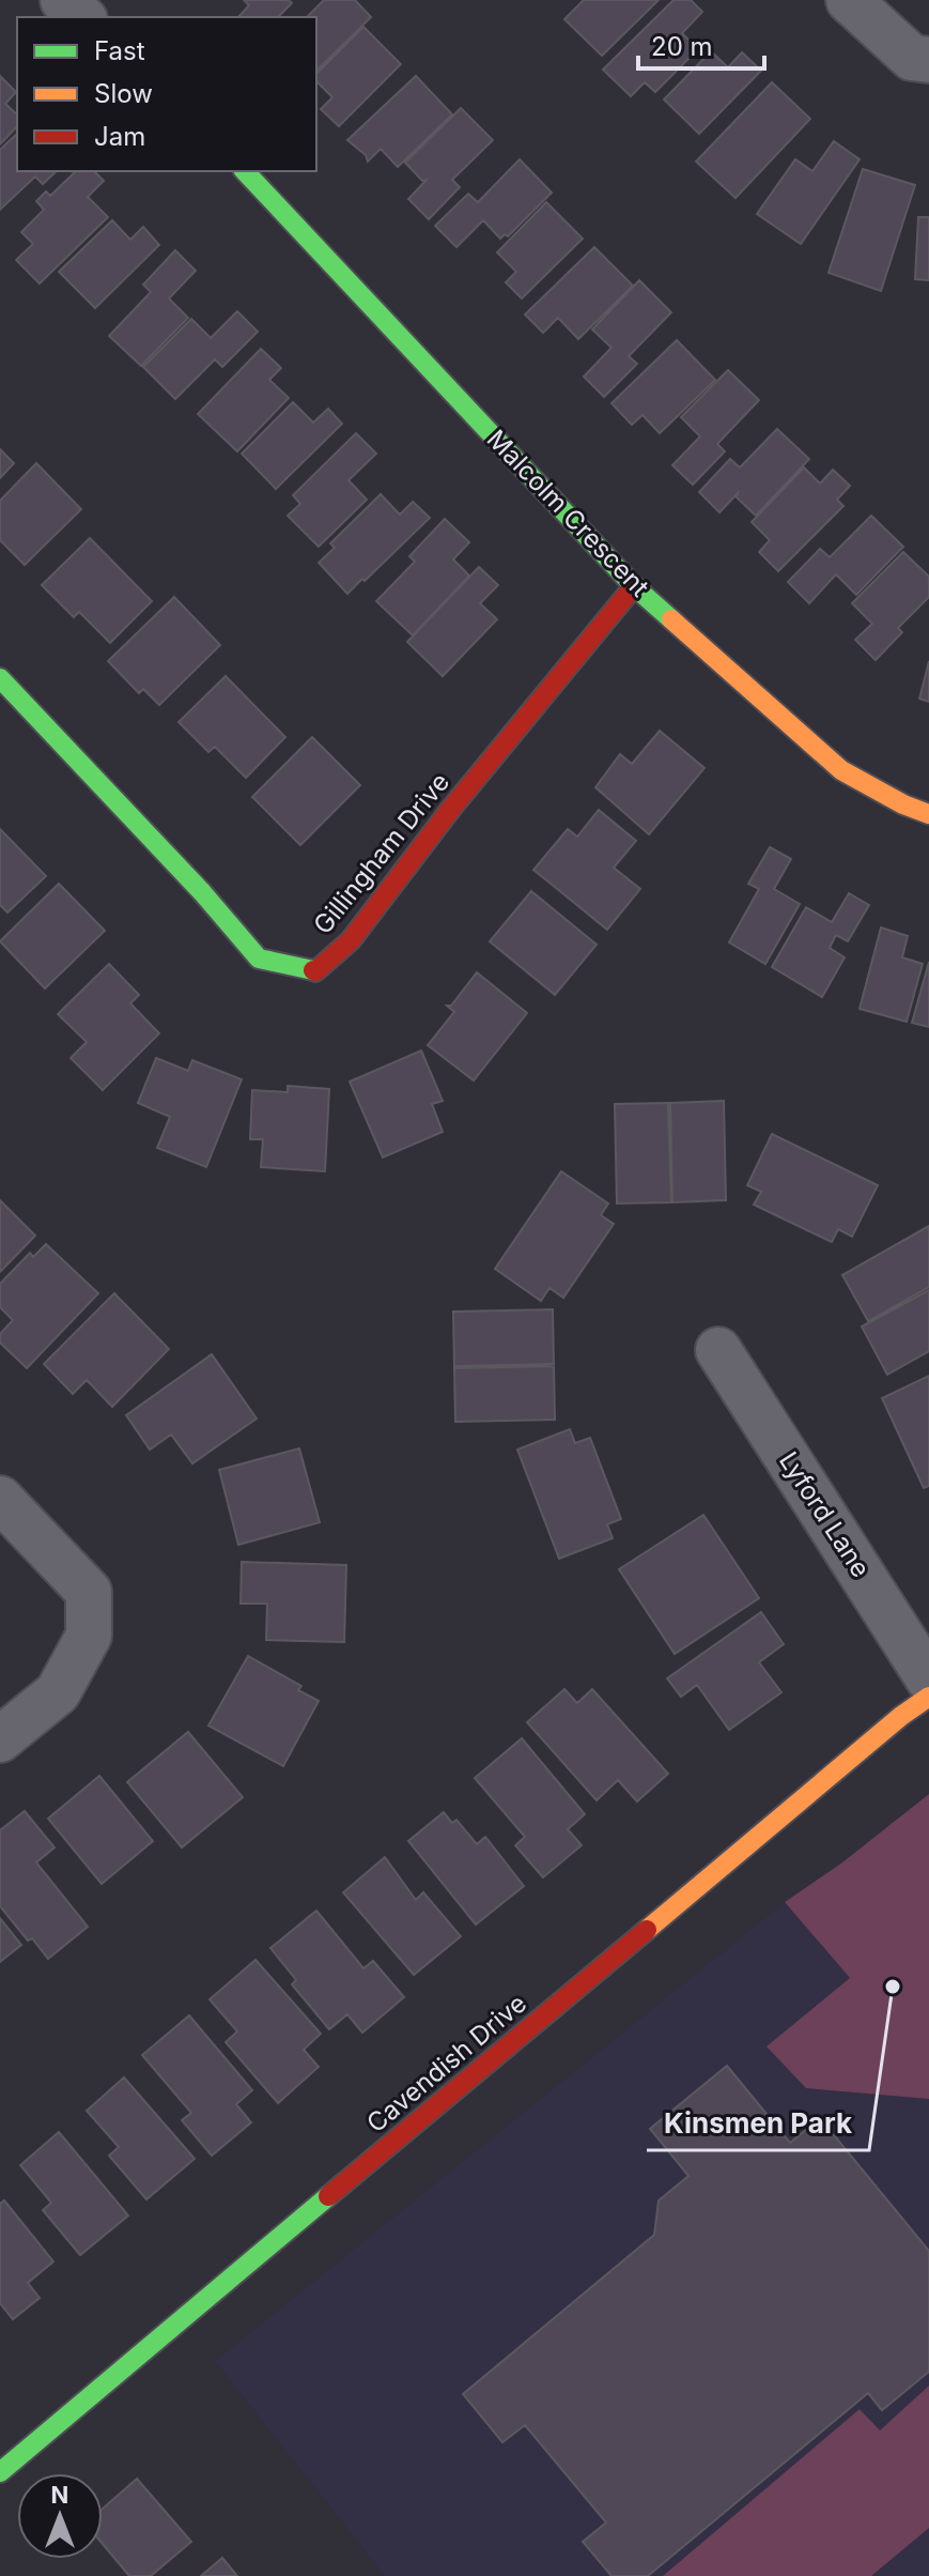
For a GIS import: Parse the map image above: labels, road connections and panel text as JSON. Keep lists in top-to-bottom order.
{
  "streets": {
    "street": [
      "Malcolm Crescent",
      "Gillingham Drive",
      "Lyford Lane",
      "Cavendish Drive"
    ]
  },
  "crossings": [
    ["Malcolm Crescent", "Gillingham Drive"]
  ],
  "places": ["Kinsmen Park"],
  "legend": ["Fast", "Slow", "Jam"],
  "scale_bar": "20 m",
  "north": "top"
}
